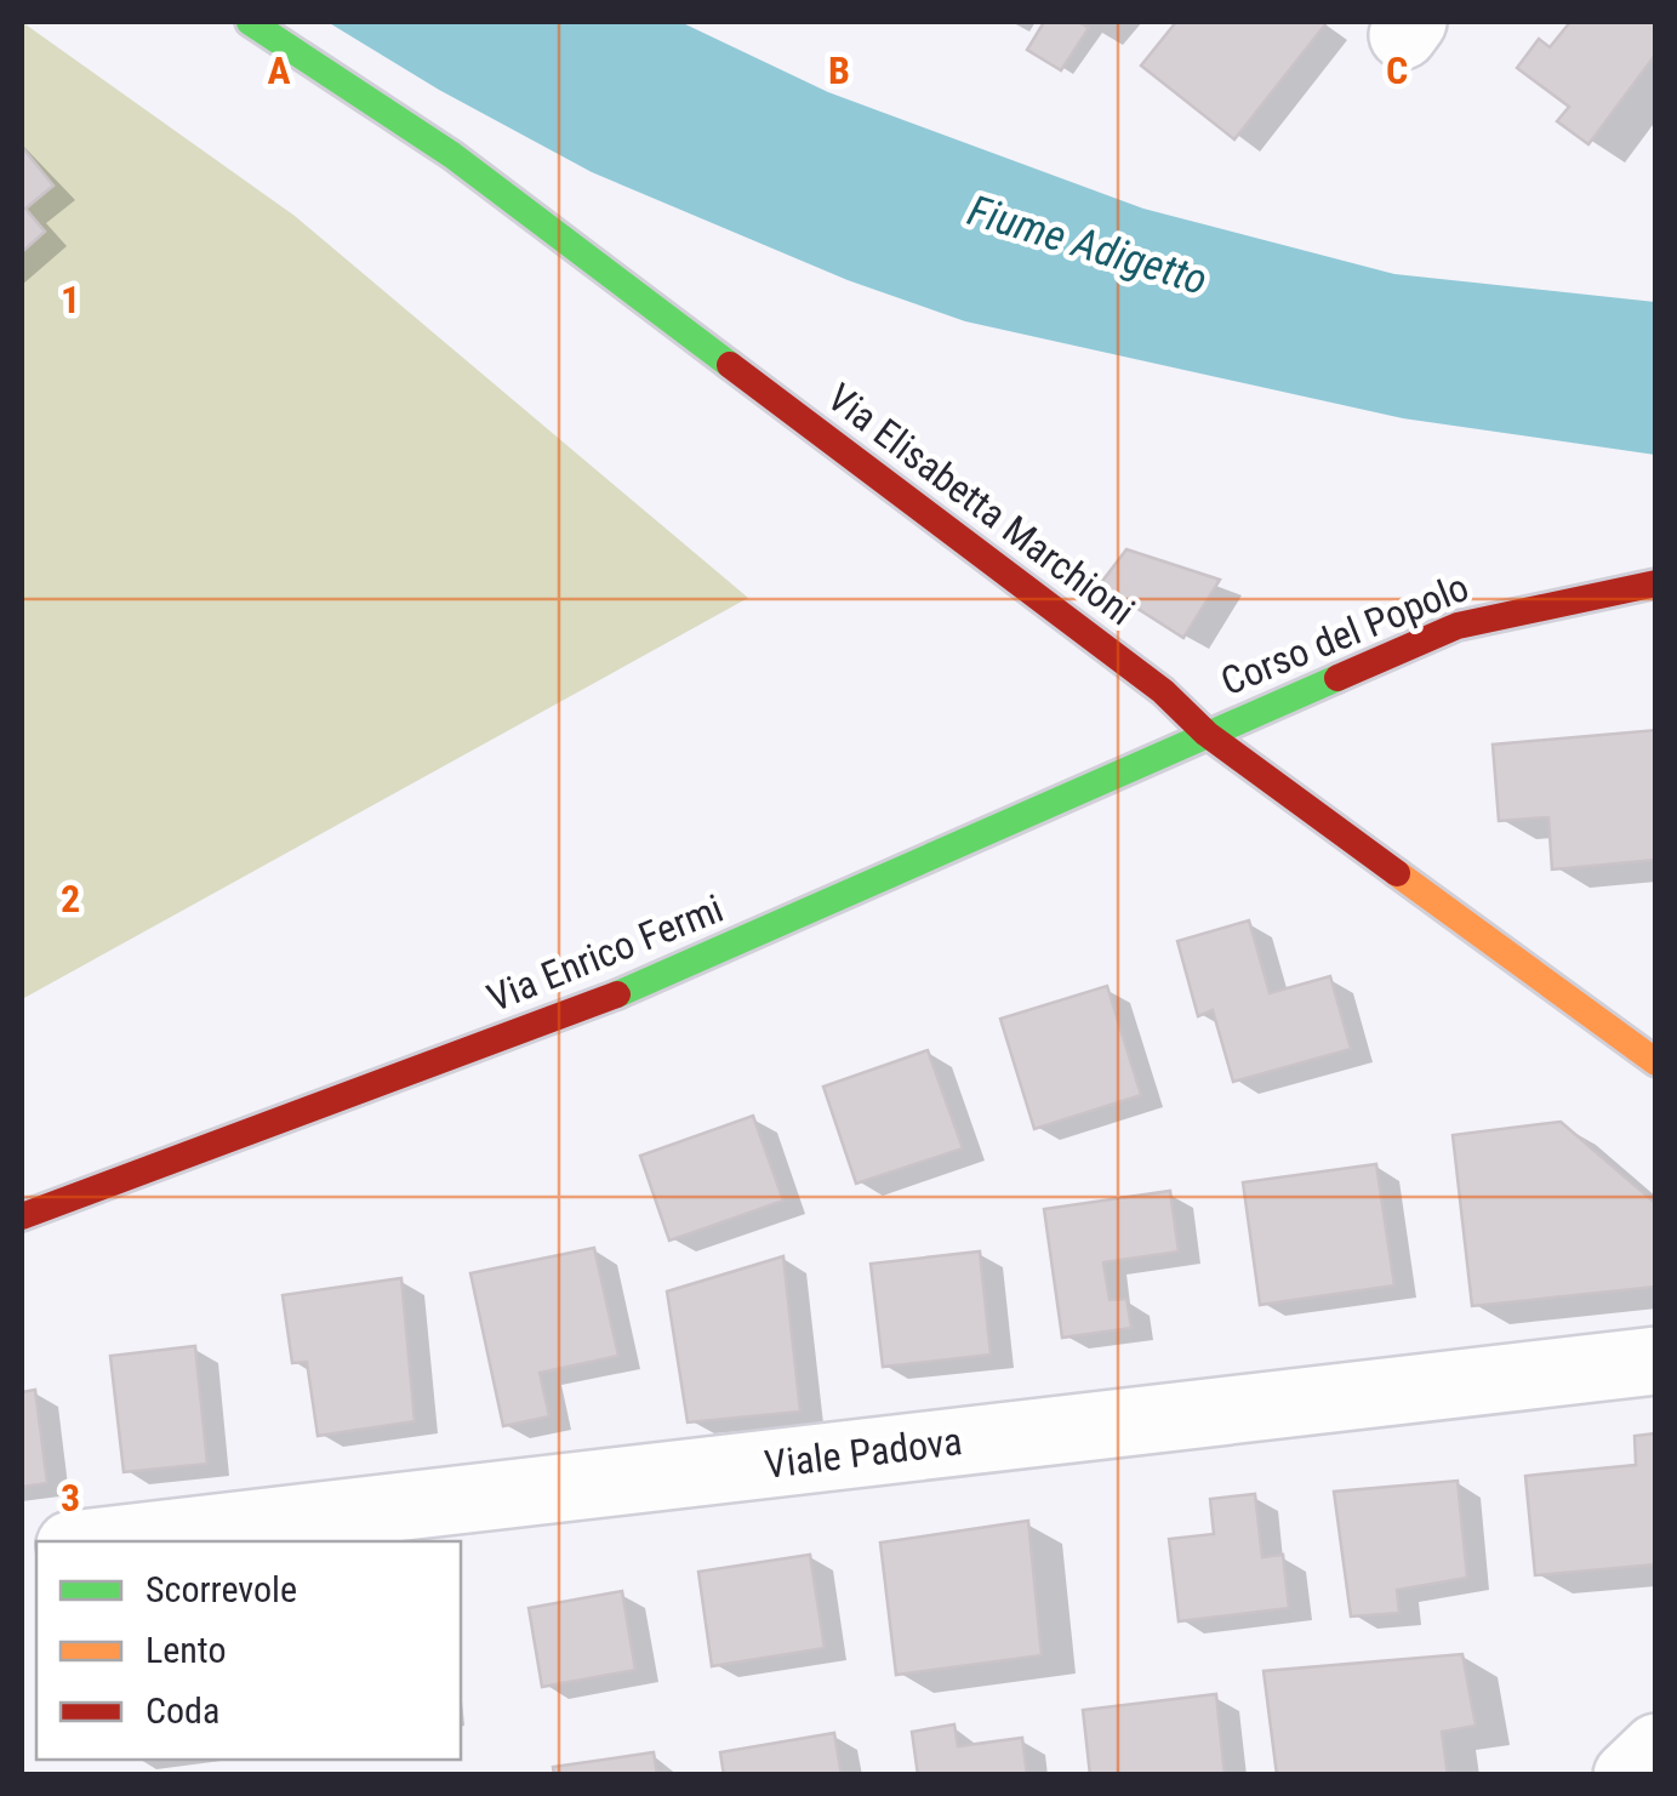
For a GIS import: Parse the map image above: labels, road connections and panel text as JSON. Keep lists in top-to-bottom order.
{
  "streets": {
    "street": [
      "Via Elisabetta Marchioni",
      "Corso del Popolo",
      "Via Enrico Fermi",
      "Viale Padova"
    ]
  },
  "crossings": [
    ["Via Elisabetta Marchioni", "Corso del Popolo"],
    ["Via Elisabetta Marchioni", "Via Enrico Fermi"],
    ["Corso del Popolo", "Via Enrico Fermi"]
  ],
  "water": ["Fiume Adigetto"],
  "legend": ["Scorrevole", "Lento", "Coda"],
  "grid": {
    "columns": ["A", "B", "C"],
    "rows": ["1", "2", "3"]
  }
}
